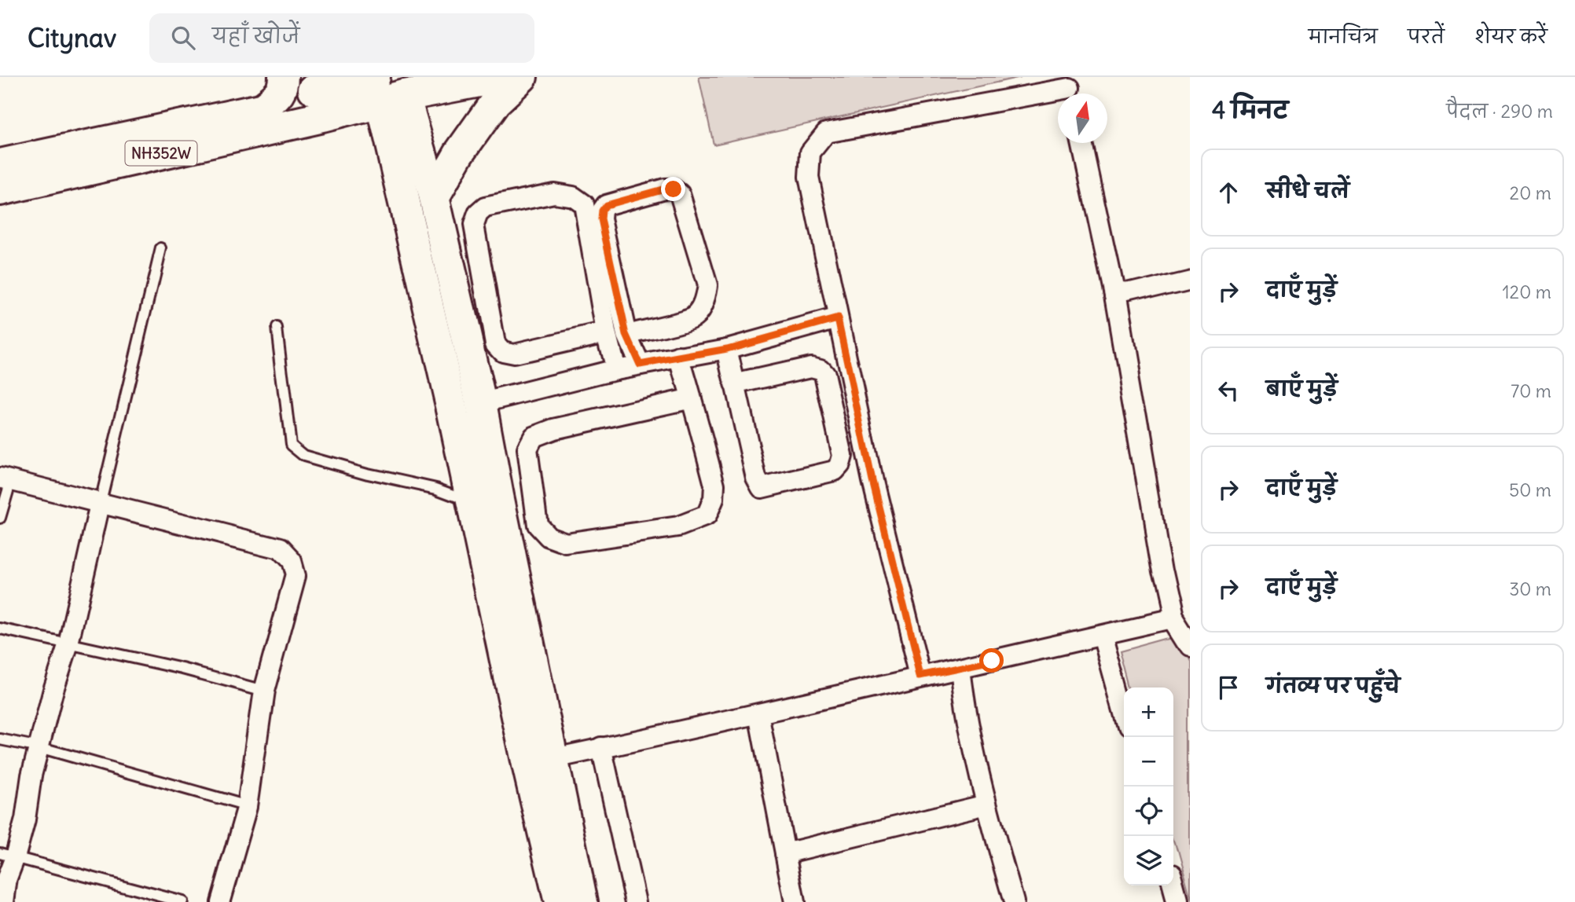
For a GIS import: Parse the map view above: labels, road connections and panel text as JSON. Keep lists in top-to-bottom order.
{
  "streets": {
    "main road": ["NH352W"]
  },
  "north": "top",
  "page": {
    "header": "Citynav",
    "search": "यहाँ खोजें",
    "nav": ["मानचित्र", "परतें", "शेयर करें"],
    "heading": ["4 मिनट", "पैदल · 290 m"],
    "list": [
      ["सीधे चलें", "20 m"],
      ["दाएँ मुड़ें", "120 m"],
      ["बाएँ मुड़ें", "70 m"],
      ["दाएँ मुड़ें", "50 m"],
      ["दाएँ मुड़ें", "30 m"],
      "गंतव्य पर पहुँचे"
    ],
    "map_buttons": ["+", "−"]
  }
}
